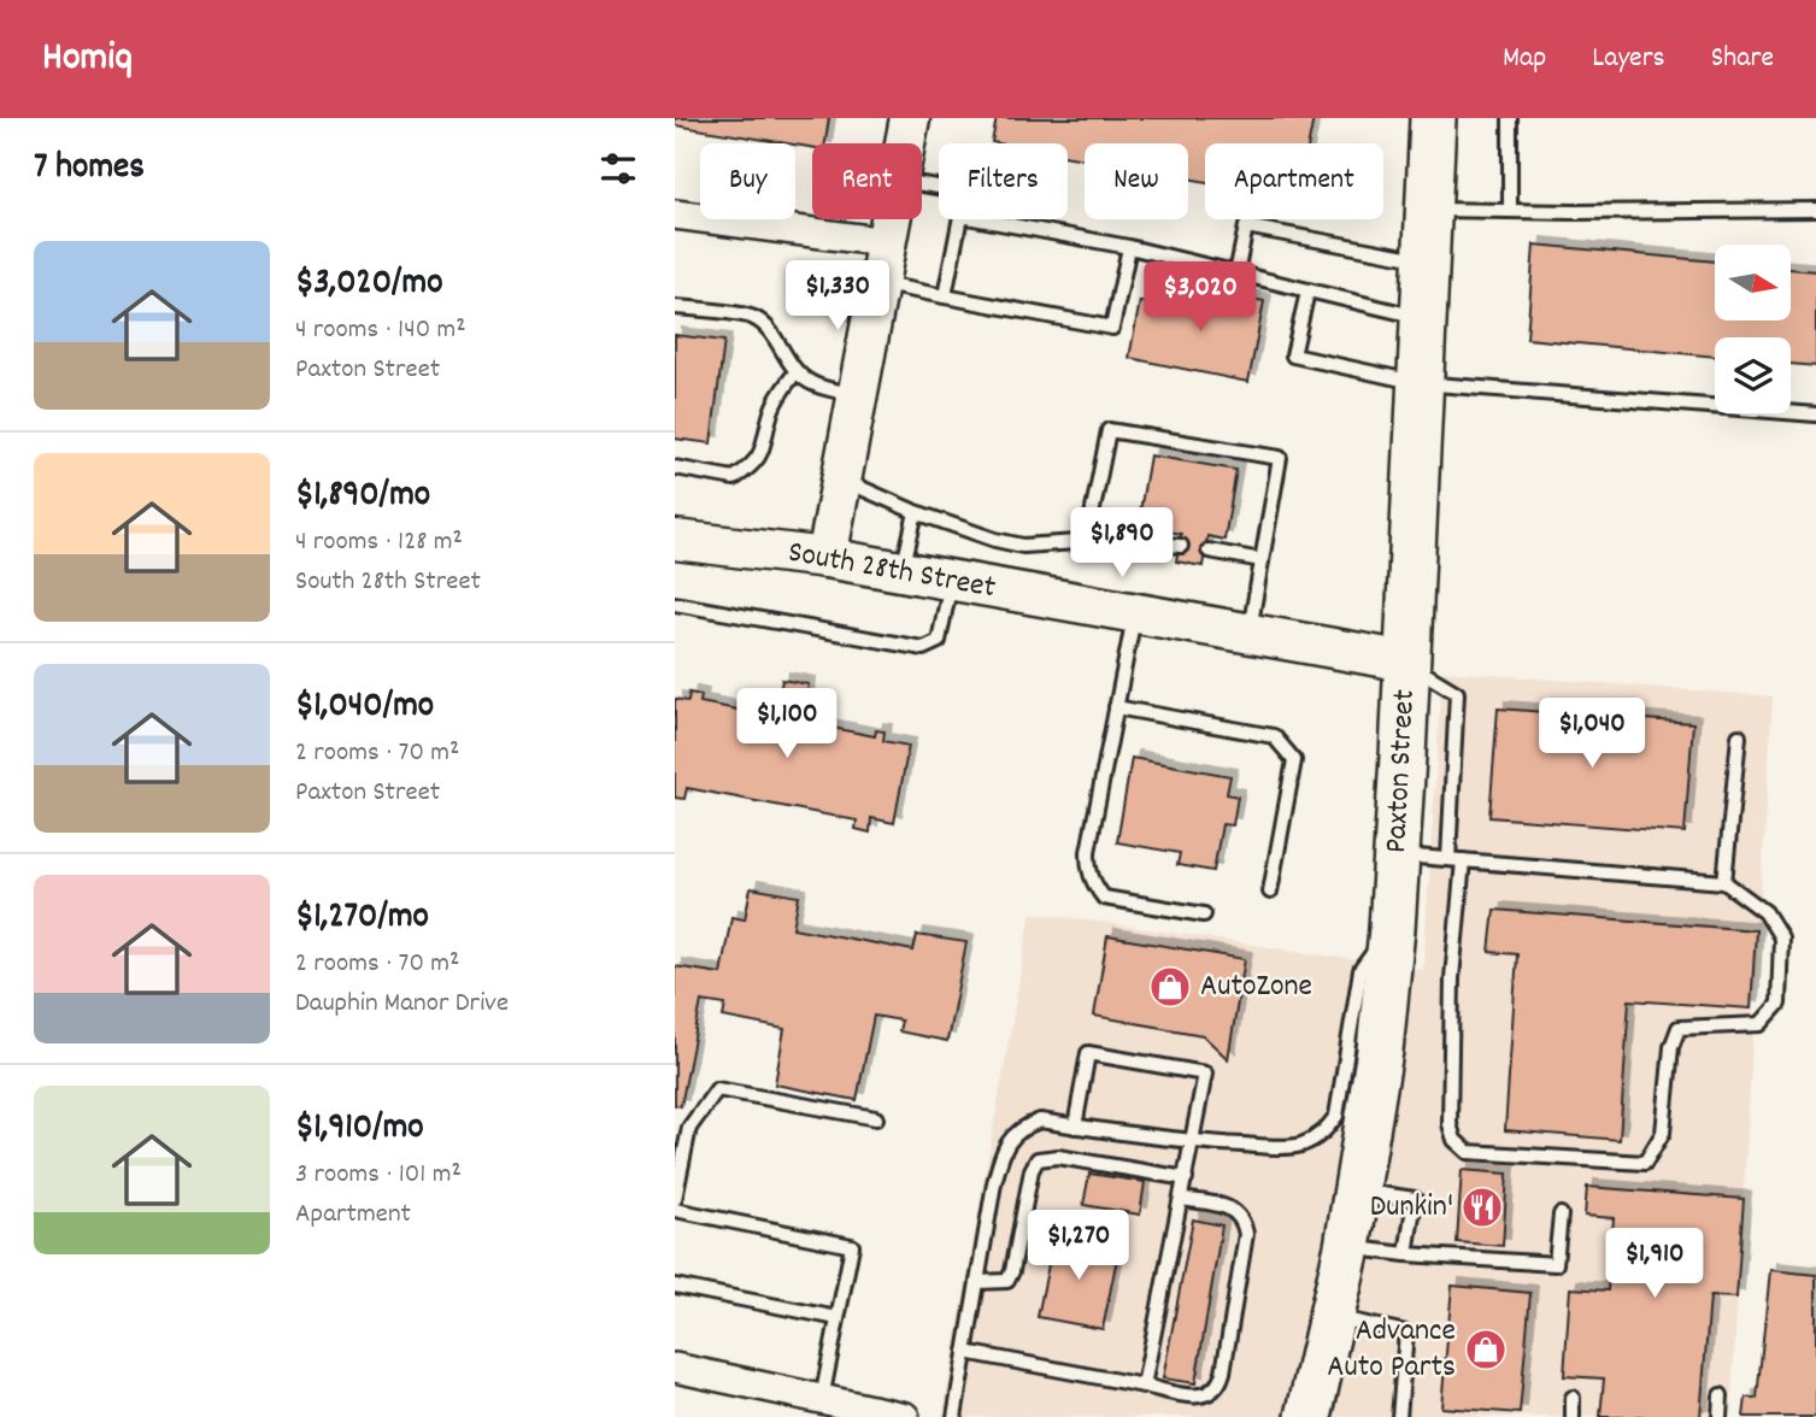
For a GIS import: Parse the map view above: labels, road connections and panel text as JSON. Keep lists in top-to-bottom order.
{
  "streets": {
    "main road": ["South 28th Street", "Paxton Street"]
  },
  "crossings": [
    ["South 28th Street", "Paxton Street"]
  ],
  "places": {
    "shop": ["AutoZone", "Advance Auto Parts"],
    "restaurant": ["Dunkin'"]
  },
  "north": "right",
  "page": {
    "header": "Homiq",
    "nav": ["Map", "Layers", "Share"],
    "heading": "7 homes",
    "chip": [
      "Buy",
      "Rent",
      "Filters",
      "New",
      "Apartment"
    ],
    "list": [
      {
        "name": "$3,020/mo",
        "note": "4 rooms · 140 m² · Paxton Street"
      },
      {
        "name": "$1,890/mo",
        "note": "4 rooms · 128 m² · South 28th Street"
      },
      {
        "name": "$1,040/mo",
        "note": "2 rooms · 70 m² · Paxton Street"
      },
      {
        "name": "$1,270/mo",
        "note": "2 rooms · 70 m² · Dauphin Manor Drive"
      },
      {
        "name": "$1,910/mo",
        "note": "3 rooms · 101 m² · Apartment"
      }
    ],
    "price": [
      "$1,330",
      "$3,020",
      "$1,890",
      "$1,100",
      "$1,040",
      "$1,270",
      "$1,910"
    ]
  }
}
